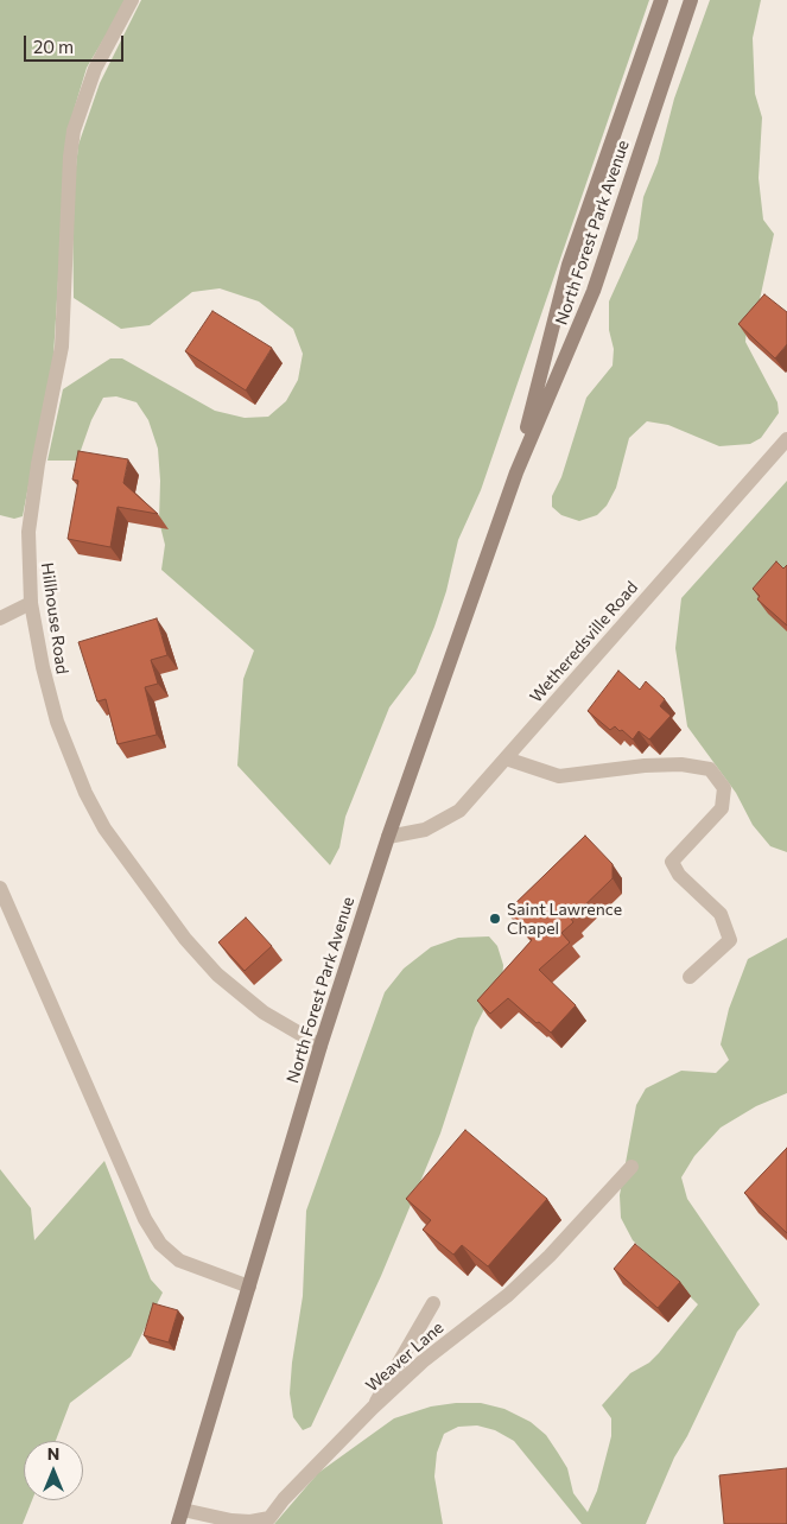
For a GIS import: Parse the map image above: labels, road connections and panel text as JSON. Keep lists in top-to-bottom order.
{
  "streets": {
    "main road": ["North Forest Park Avenue"],
    "street": ["Hillhouse Road", "Wetheredsville Road", "Weaver Lane"]
  },
  "crossings": [
    ["North Forest Park Avenue", "Hillhouse Road"],
    ["North Forest Park Avenue", "Wetheredsville Road"],
    ["North Forest Park Avenue", "Weaver Lane"]
  ],
  "places": ["Saint Lawrence Chapel"],
  "scale_bar": "20 m",
  "north": "top"
}
